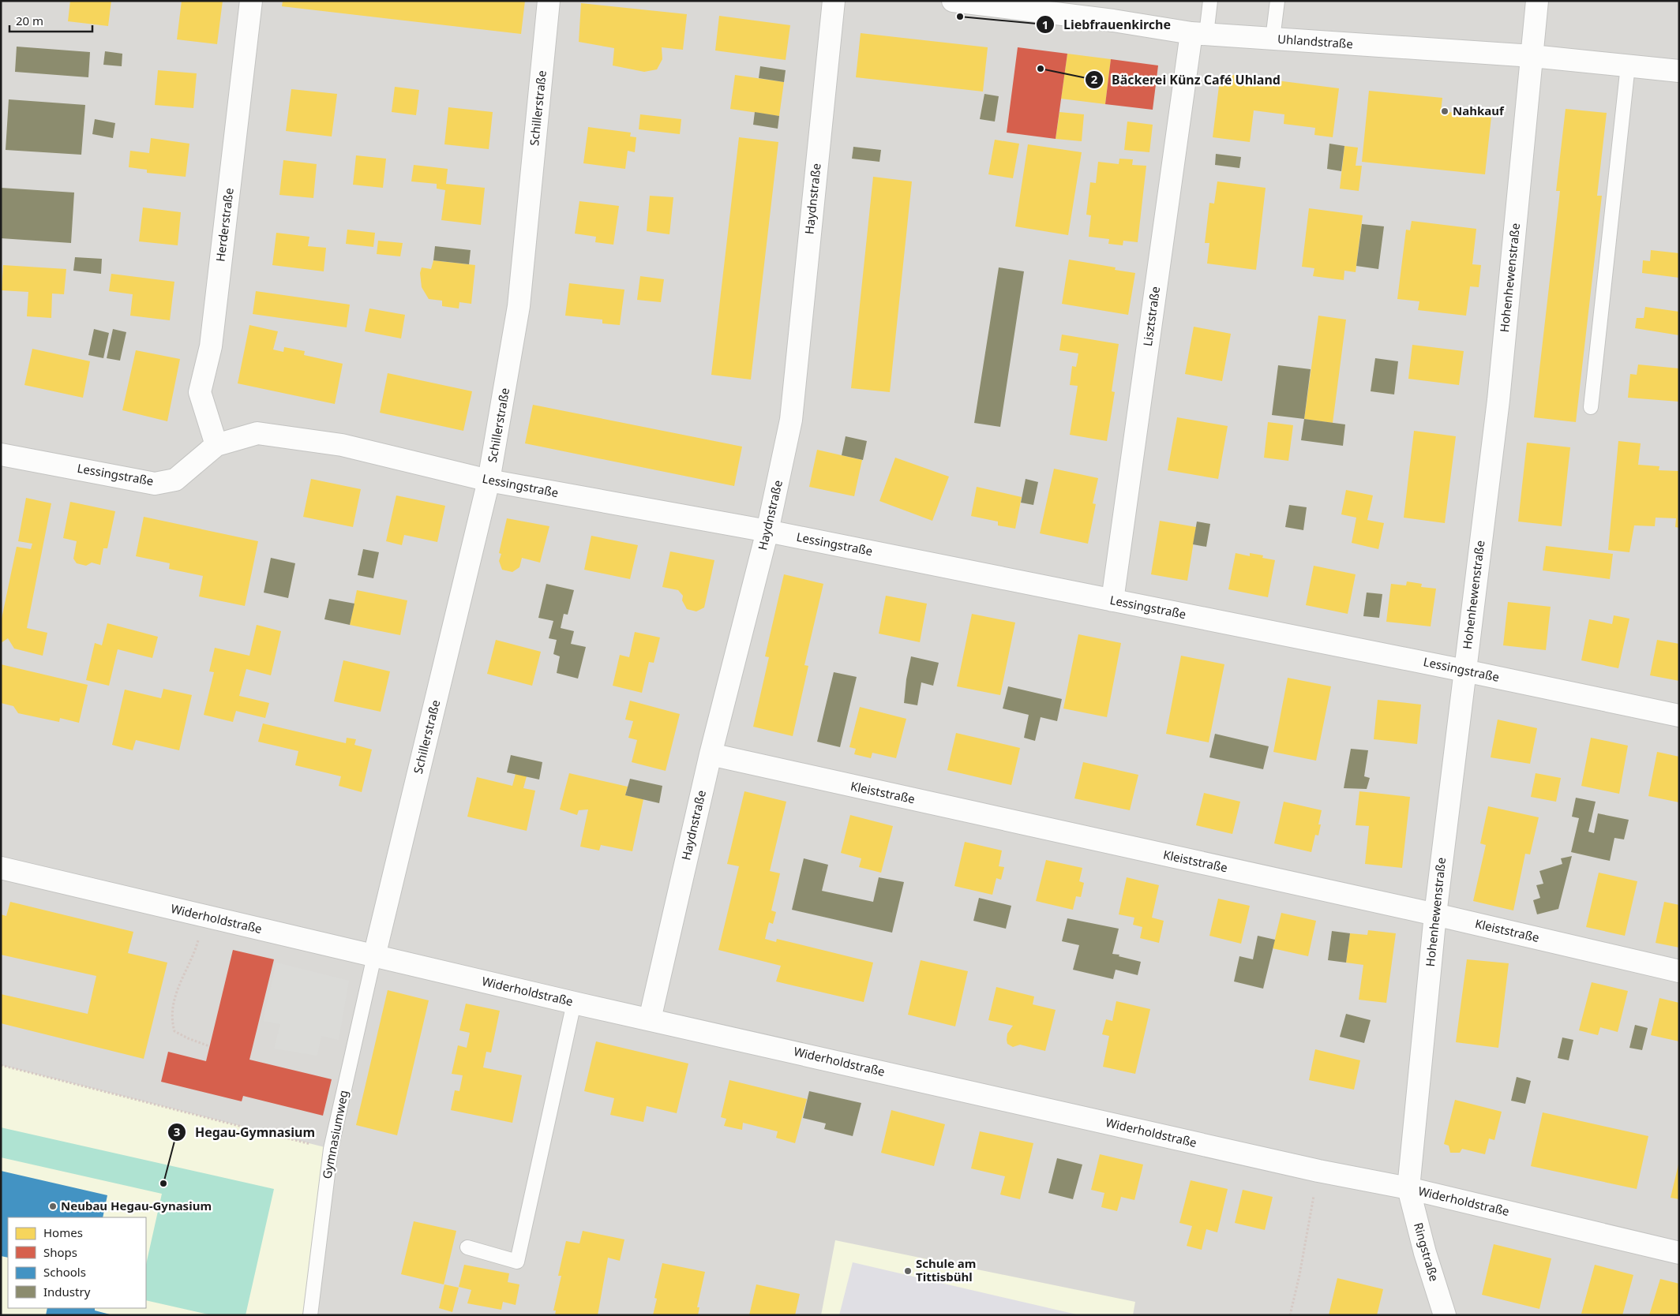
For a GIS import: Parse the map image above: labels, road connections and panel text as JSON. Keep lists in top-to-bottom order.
{
  "streets": {
    "street": [
      "Uhlandstraße",
      "Schillerstraße",
      "Haydnstraße",
      "Herderstraße",
      "Hohenhewenstraße",
      "Lisztstraße",
      "Lessingstraße",
      "Kleiststraße",
      "Widerholdstraße",
      "Ringstraße"
    ],
    "lane": ["Gymnasiumweg"]
  },
  "crossings": [
    ["Uhlandstraße", "Hohenhewenstraße"],
    ["Uhlandstraße", "Lisztstraße"],
    ["Schillerstraße", "Lessingstraße"],
    ["Schillerstraße", "Widerholdstraße"],
    ["Schillerstraße", "Gymnasiumweg"],
    ["Haydnstraße", "Lessingstraße"],
    ["Haydnstraße", "Kleiststraße"],
    ["Haydnstraße", "Widerholdstraße"],
    ["Herderstraße", "Lessingstraße"],
    ["Hohenhewenstraße", "Lessingstraße"],
    ["Hohenhewenstraße", "Kleiststraße"],
    ["Hohenhewenstraße", "Widerholdstraße"],
    ["Hohenhewenstraße", "Ringstraße"],
    ["Lisztstraße", "Lessingstraße"],
    ["Widerholdstraße", "Gymnasiumweg"],
    ["Widerholdstraße", "Ringstraße"]
  ],
  "places": [
    "Liebfrauenkirche",
    "Bäckerei Künz Café Uhland",
    "Nahkauf",
    "Hegau-Gymnasium",
    "Neubau Hegau-Gynasium",
    "Schule am Tittisbühl"
  ],
  "legend": [
    "Homes",
    "Shops",
    "Schools",
    "Industry"
  ],
  "scale_bar": "20 m"
}
